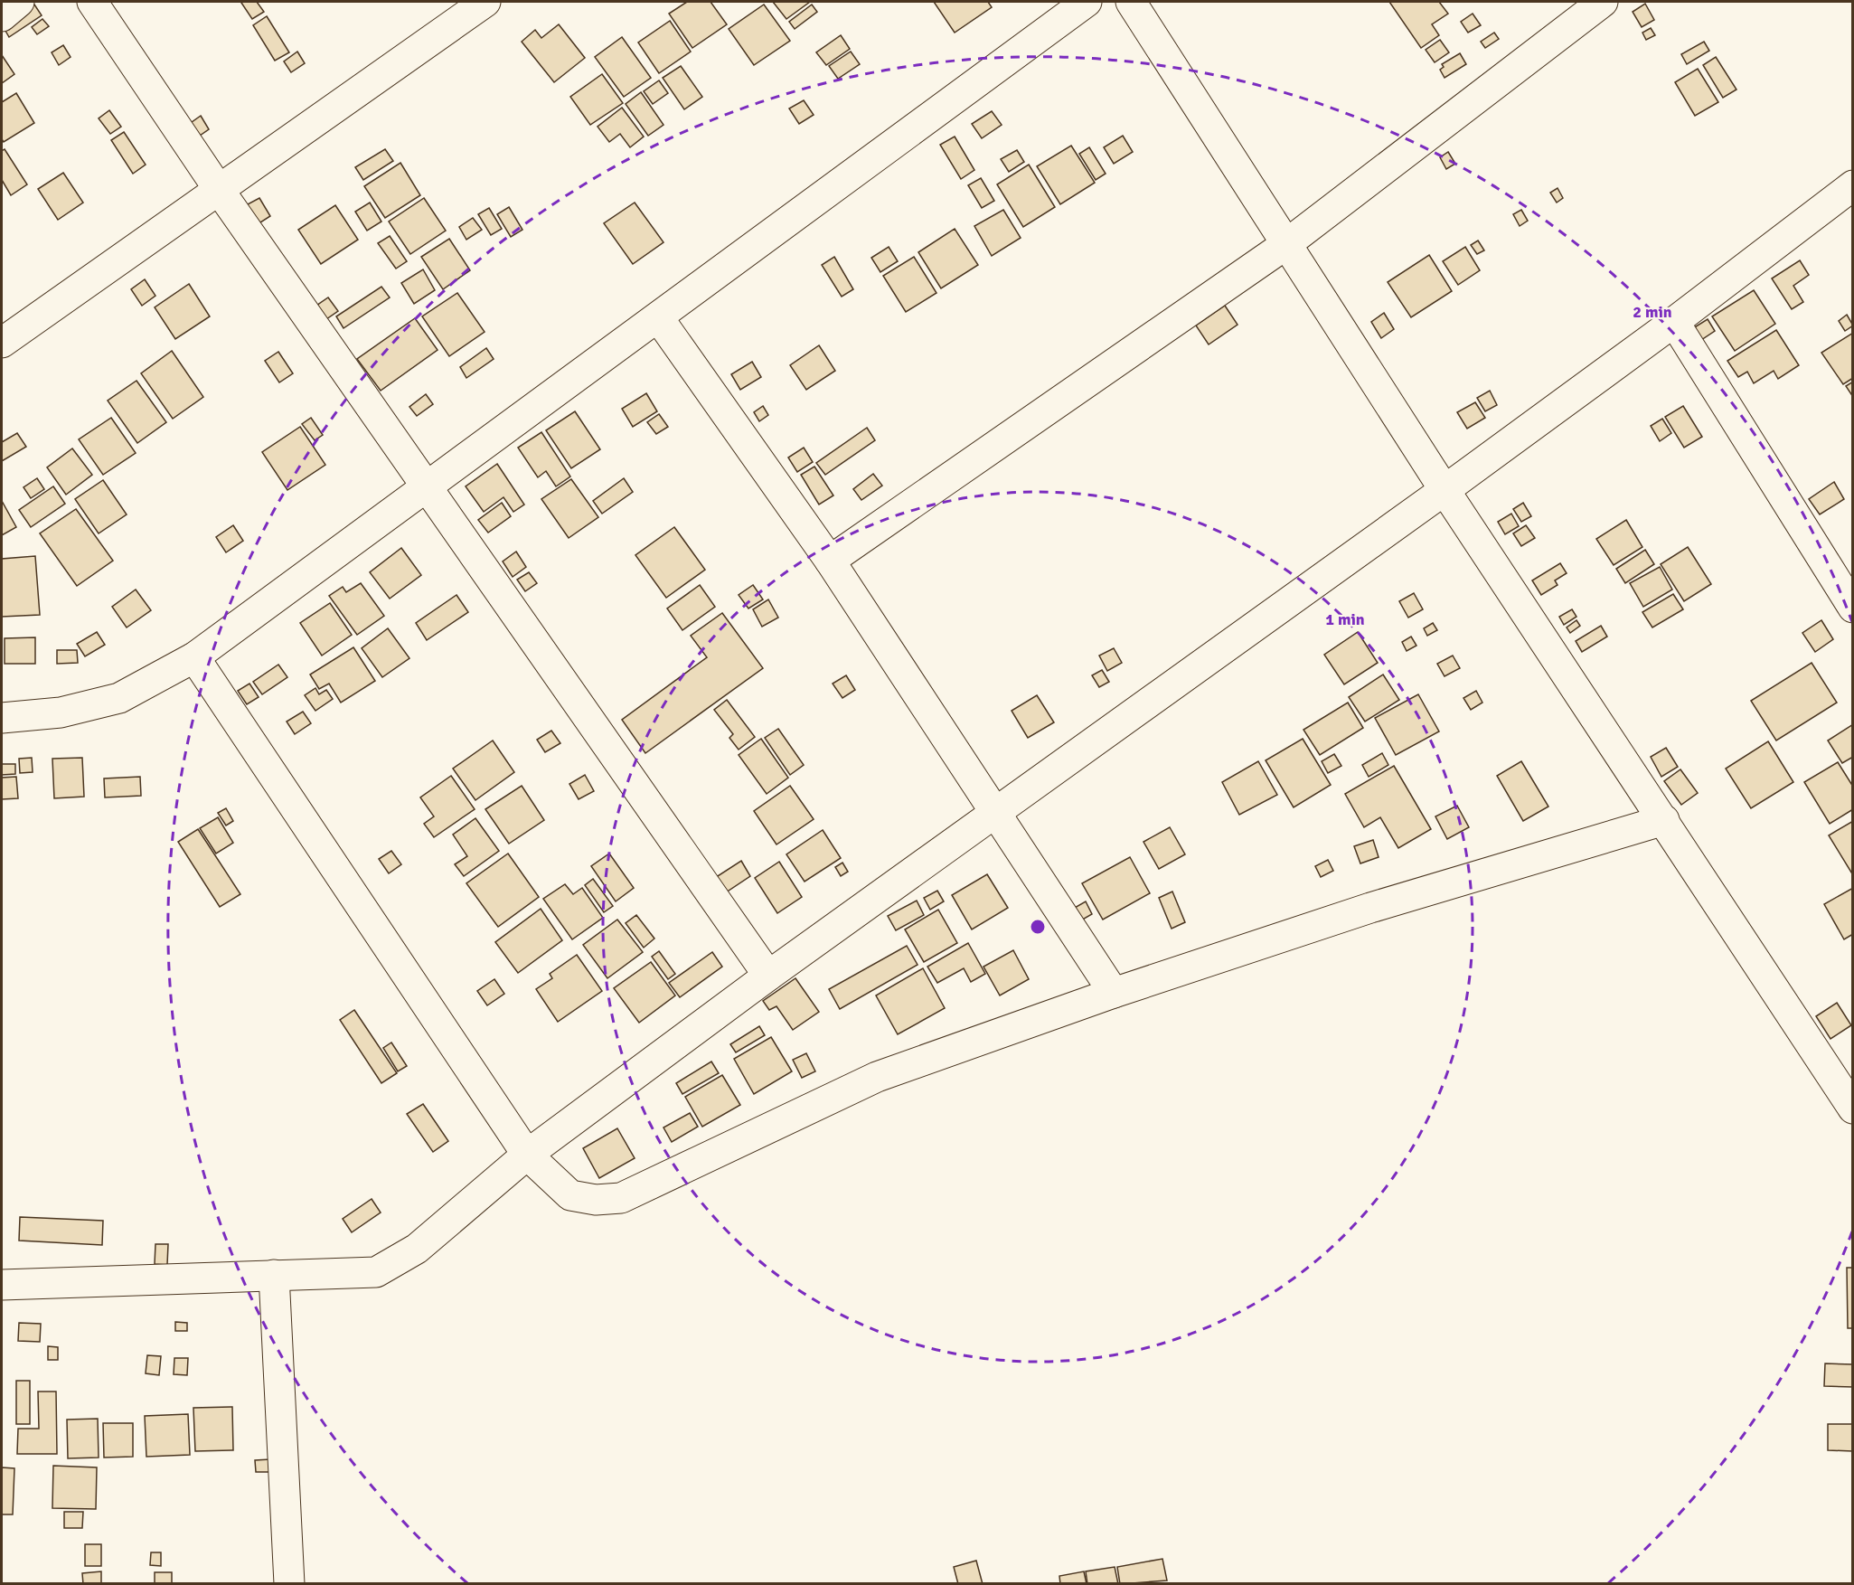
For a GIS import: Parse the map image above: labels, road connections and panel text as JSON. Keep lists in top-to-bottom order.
{
  "rings": ["2 min", "1 min"]
}
